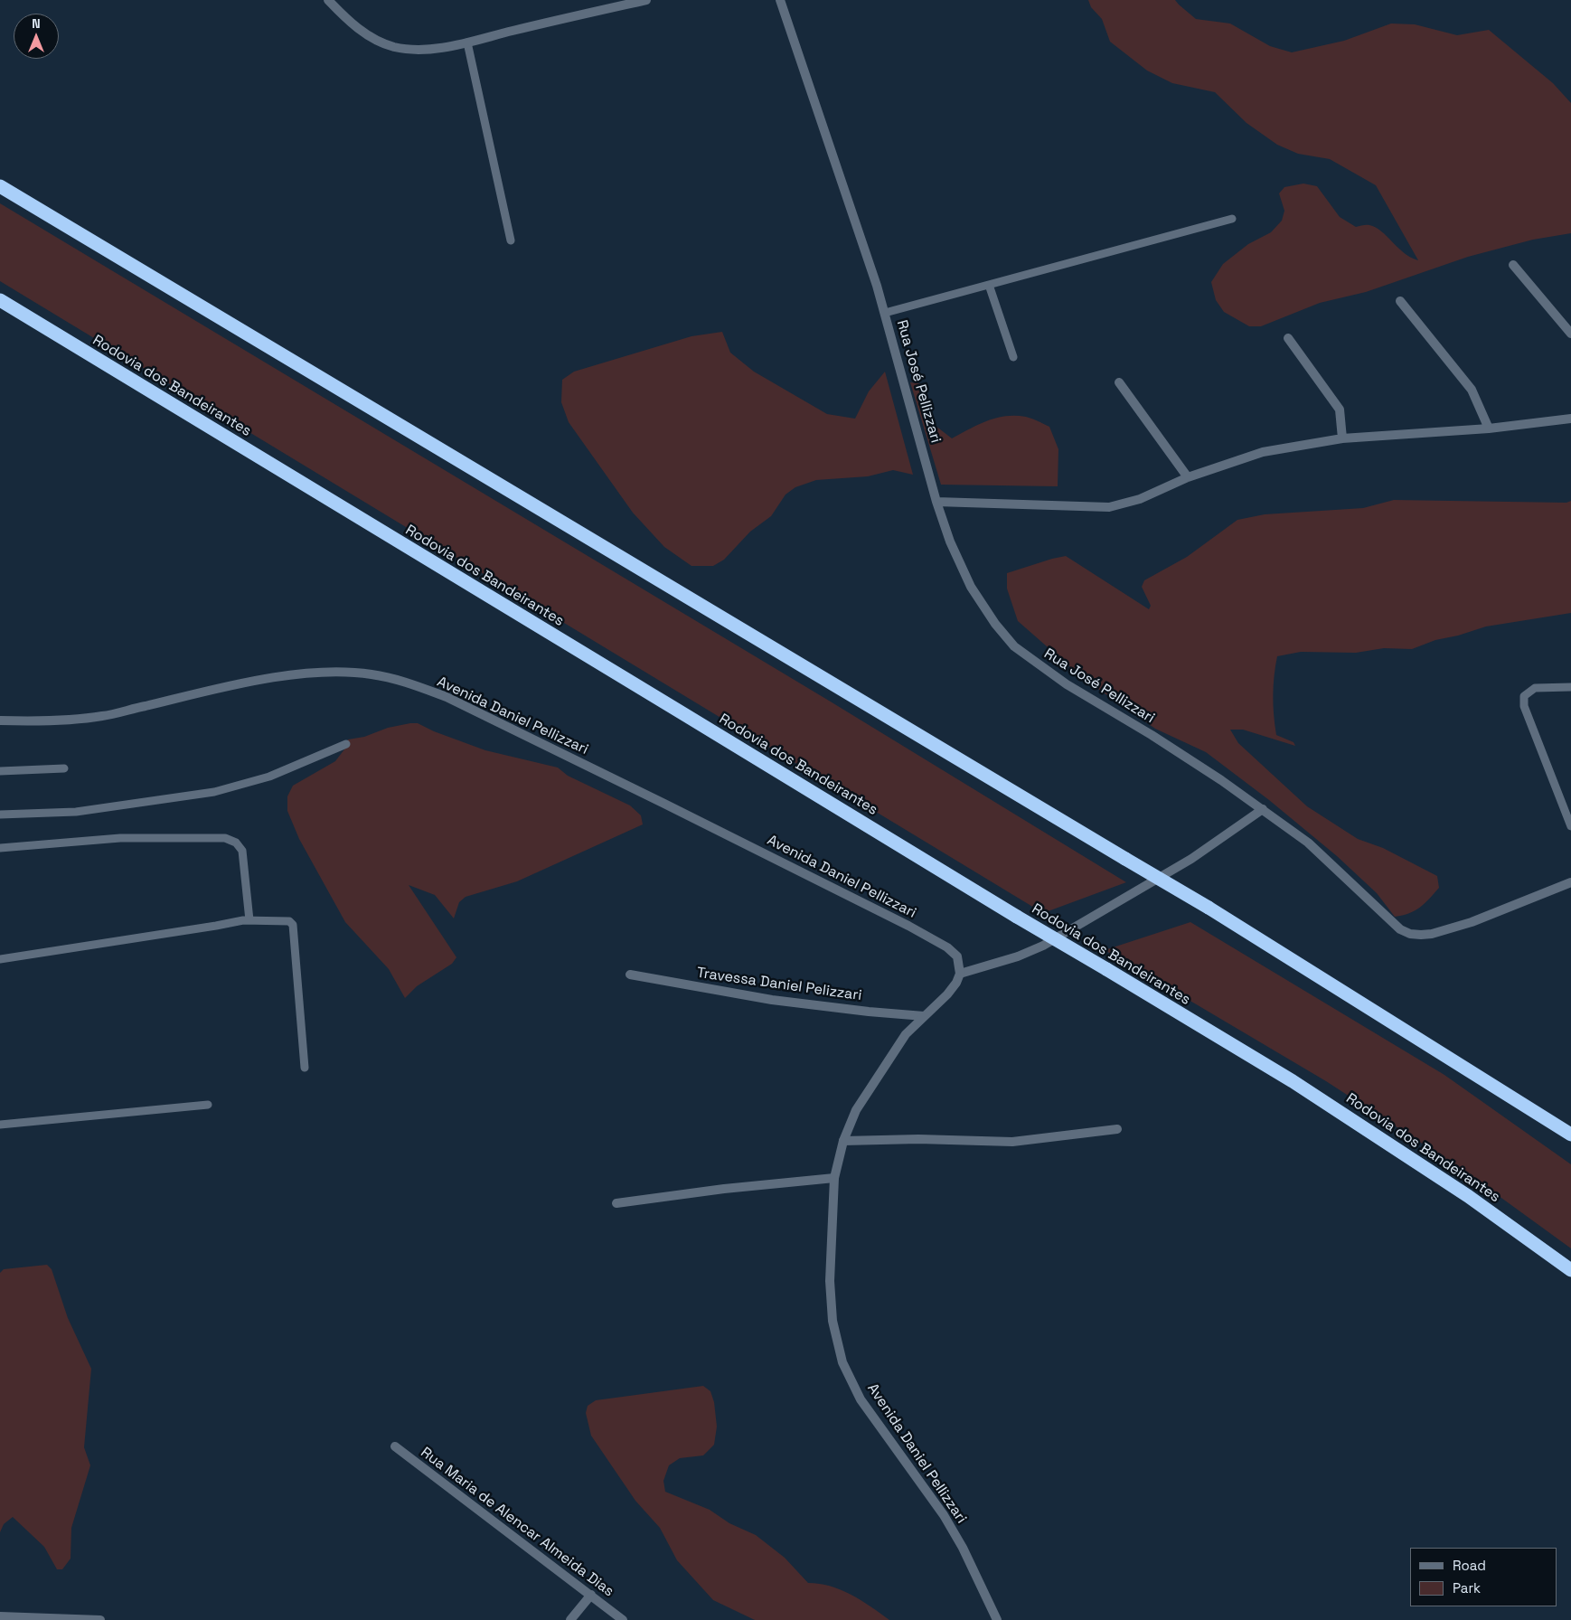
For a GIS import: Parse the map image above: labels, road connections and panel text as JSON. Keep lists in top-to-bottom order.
{
  "streets": {
    "highway": ["Rodovia dos Bandeirantes"],
    "street": [
      "Rua José Pellizzari",
      "Avenida Daniel Pellizzari",
      "Travessa Daniel Pelizzari",
      "Rua Maria de Alencar Almeida Dias"
    ]
  },
  "crossings": [
    ["Avenida Daniel Pellizzari", "Travessa Daniel Pelizzari"]
  ],
  "legend": ["Road", "Park"],
  "north": "top"
}
